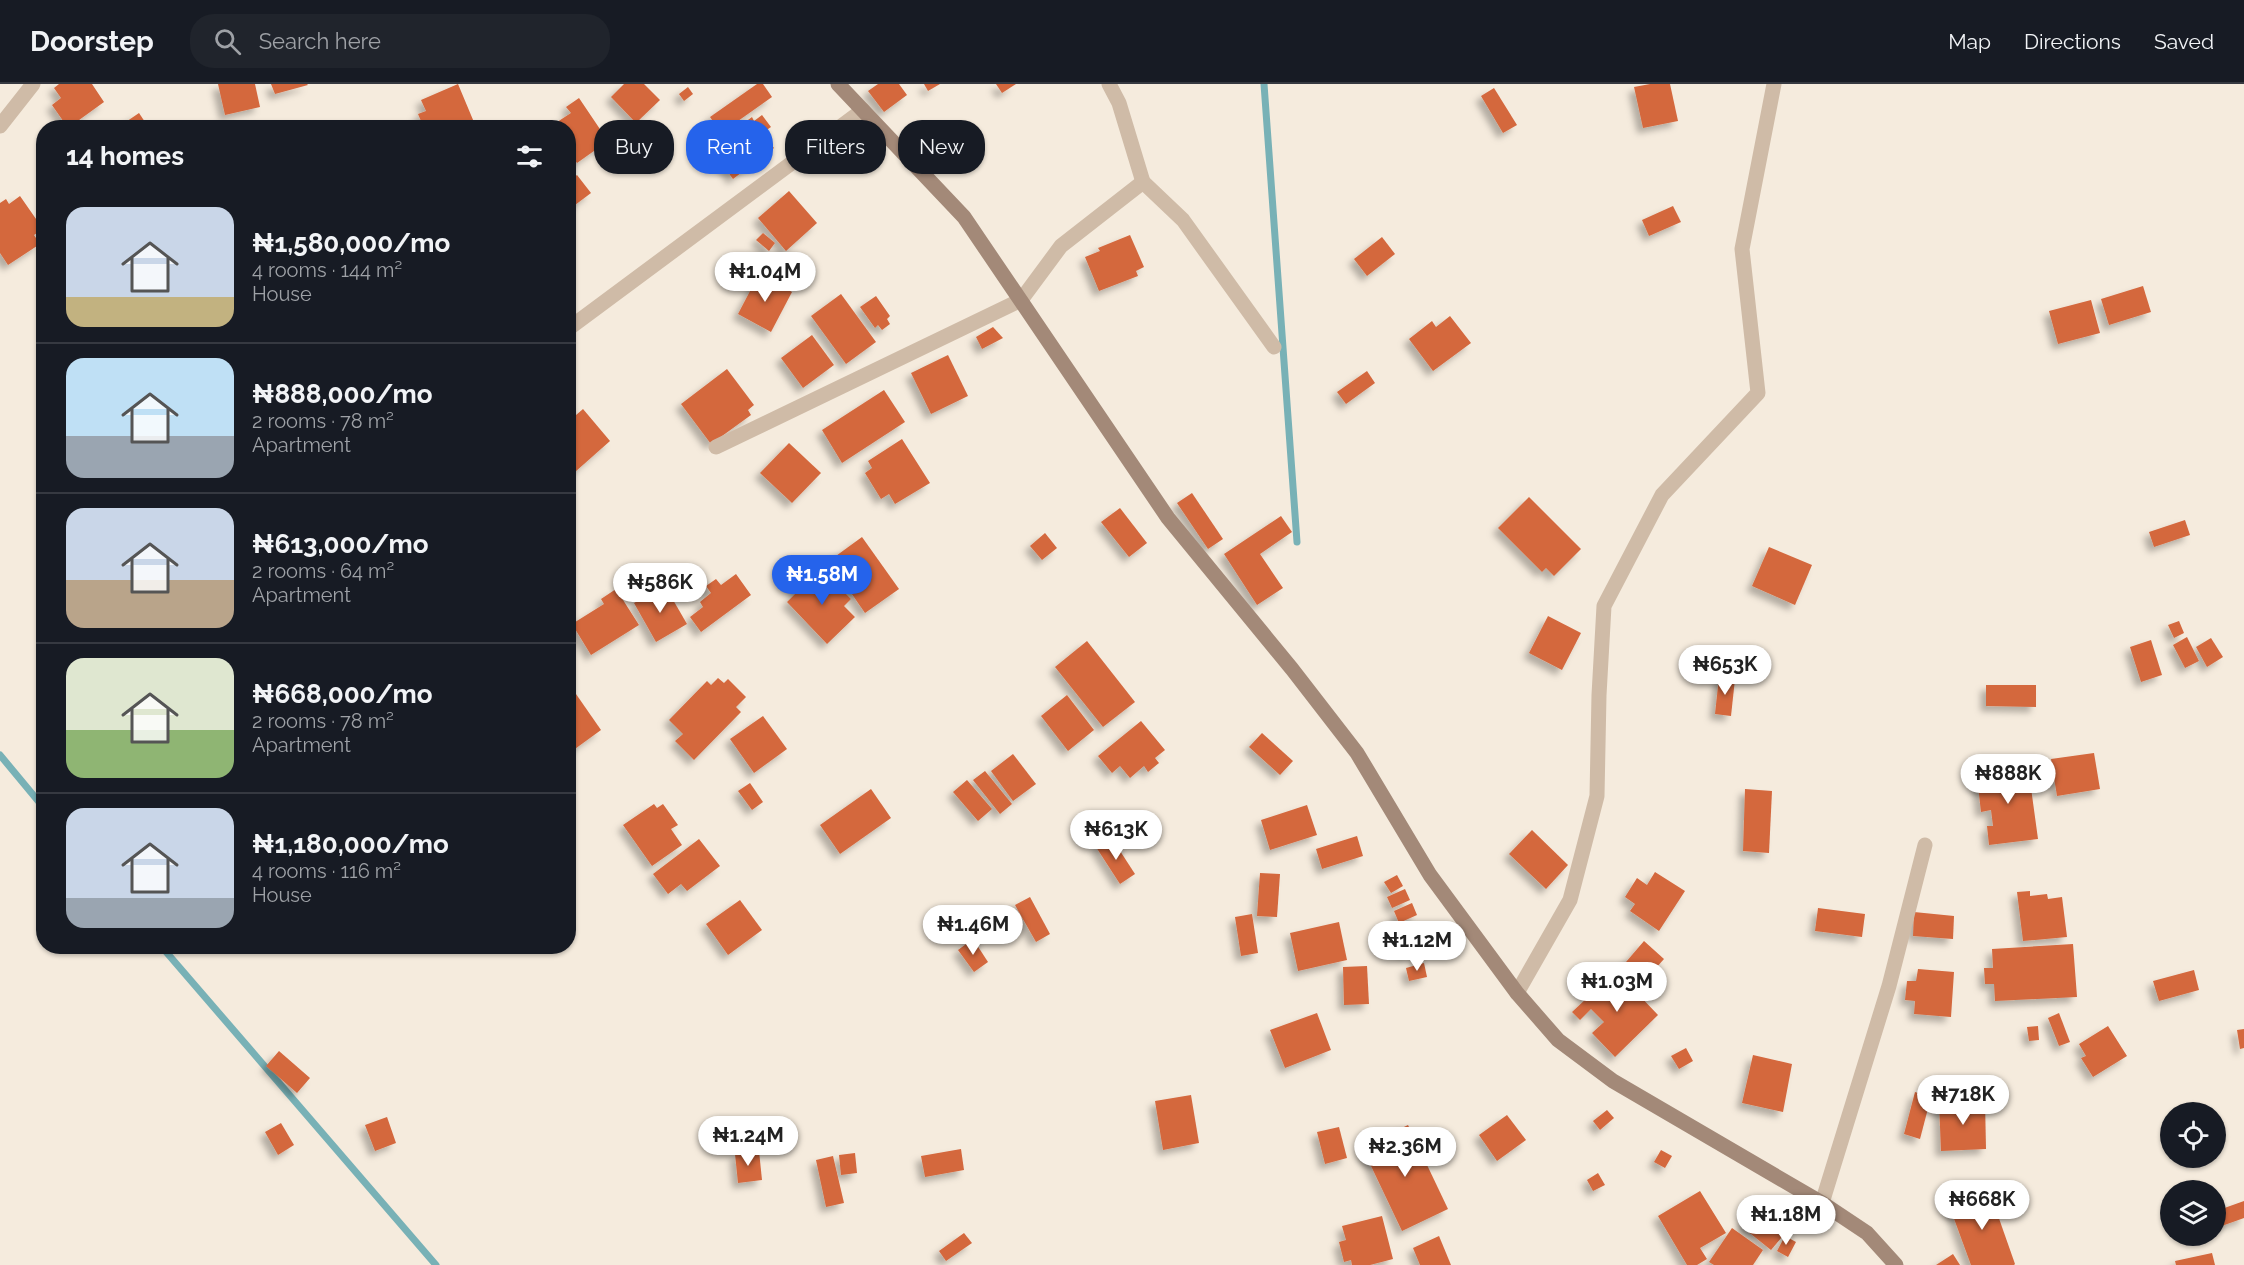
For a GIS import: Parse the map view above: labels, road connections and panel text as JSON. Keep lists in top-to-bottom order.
{
  "page": {
    "header": "Doorstep",
    "search": "Search here",
    "nav": ["Map", "Directions", "Saved"],
    "chip": [
      "Buy",
      "Rent",
      "Filters",
      "New"
    ],
    "heading": "14 homes",
    "list": [
      {
        "name": "₦1,580,000/mo",
        "note": "4 rooms · 144 m² · House"
      },
      {
        "name": "₦888,000/mo",
        "note": "2 rooms · 78 m² · Apartment"
      },
      {
        "name": "₦613,000/mo",
        "note": "2 rooms · 64 m² · Apartment"
      },
      {
        "name": "₦668,000/mo",
        "note": "2 rooms · 78 m² · Apartment"
      },
      {
        "name": "₦1,180,000/mo",
        "note": "4 rooms · 116 m² · House"
      }
    ],
    "price": [
      "₦1.04M",
      "₦1.58M",
      "₦586K",
      "₦653K",
      "₦888K",
      "₦613K",
      "₦1.46M",
      "₦1.12M",
      "₦1.03M",
      "₦718K",
      "₦1.24M",
      "₦2.36M",
      "₦668K",
      "₦1.18M"
    ]
  }
}
